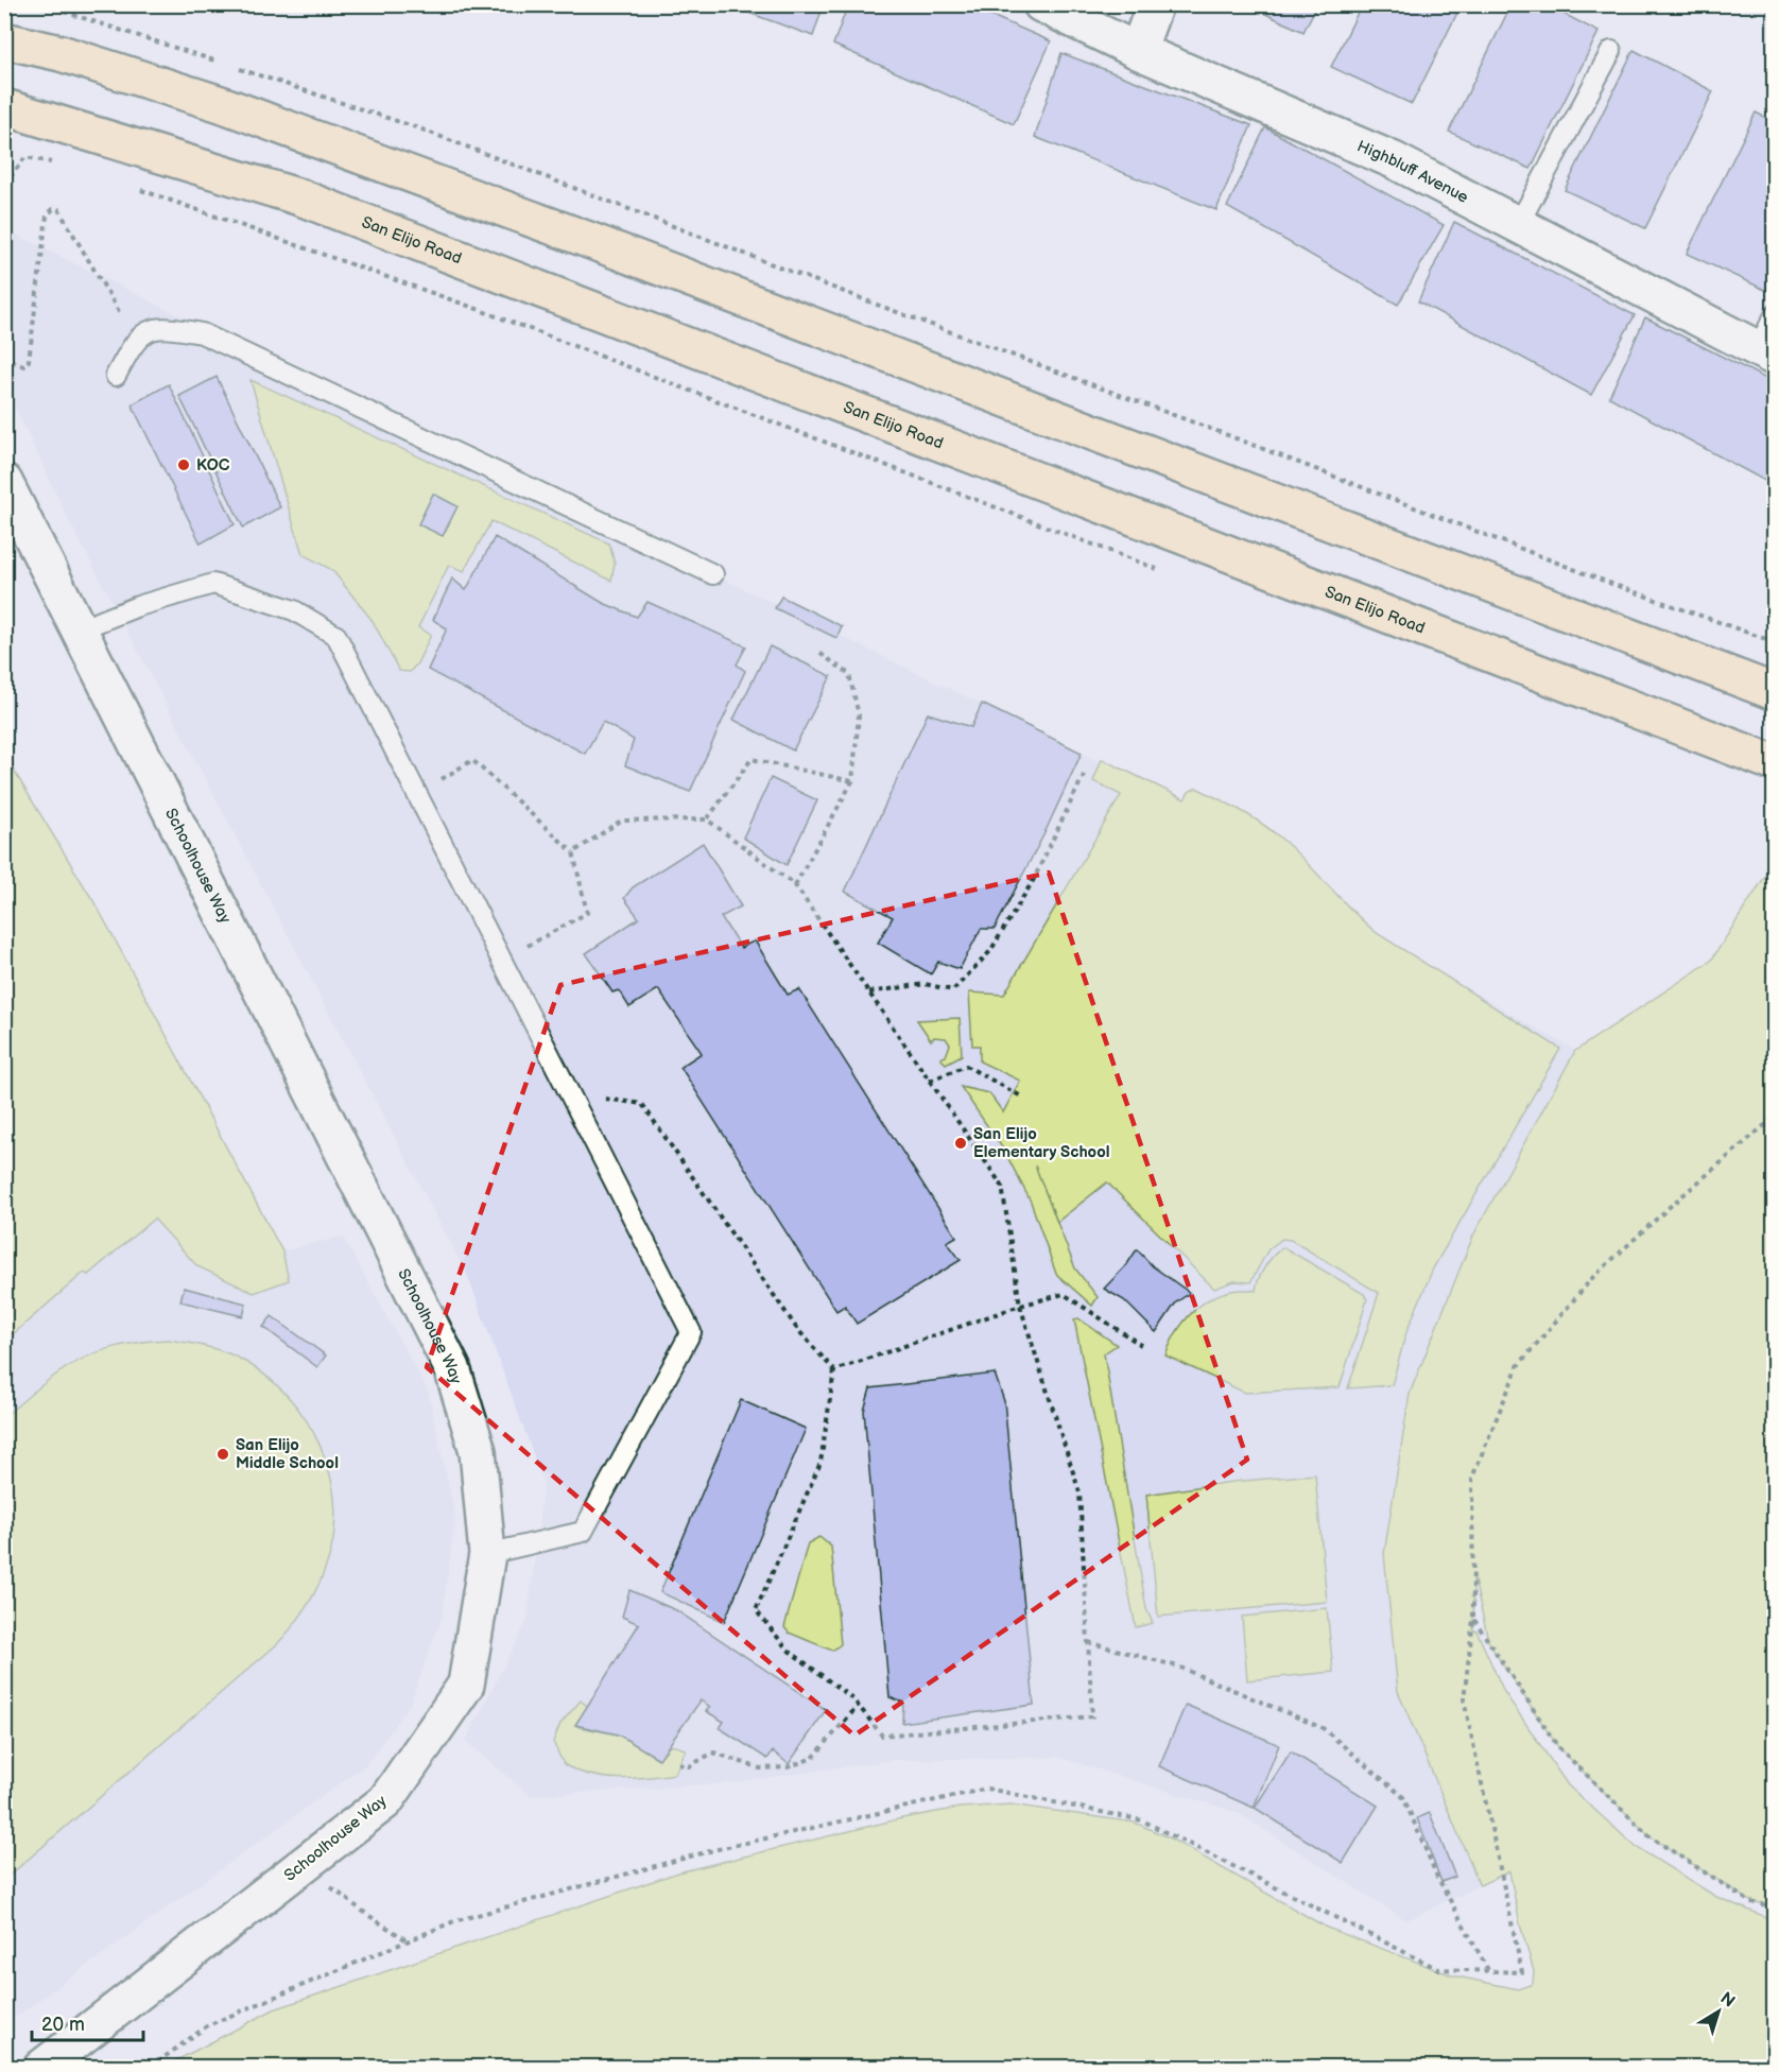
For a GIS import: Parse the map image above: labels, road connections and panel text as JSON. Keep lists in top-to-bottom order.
{
  "streets": {
    "main road": ["San Elijo Road"],
    "street": ["Highbluff Avenue", "Schoolhouse Way"]
  },
  "places": ["KOC", "San Elijo Elementary School", "San Elijo Middle School"],
  "scale_bar": "20 m",
  "north": "top right"
}
